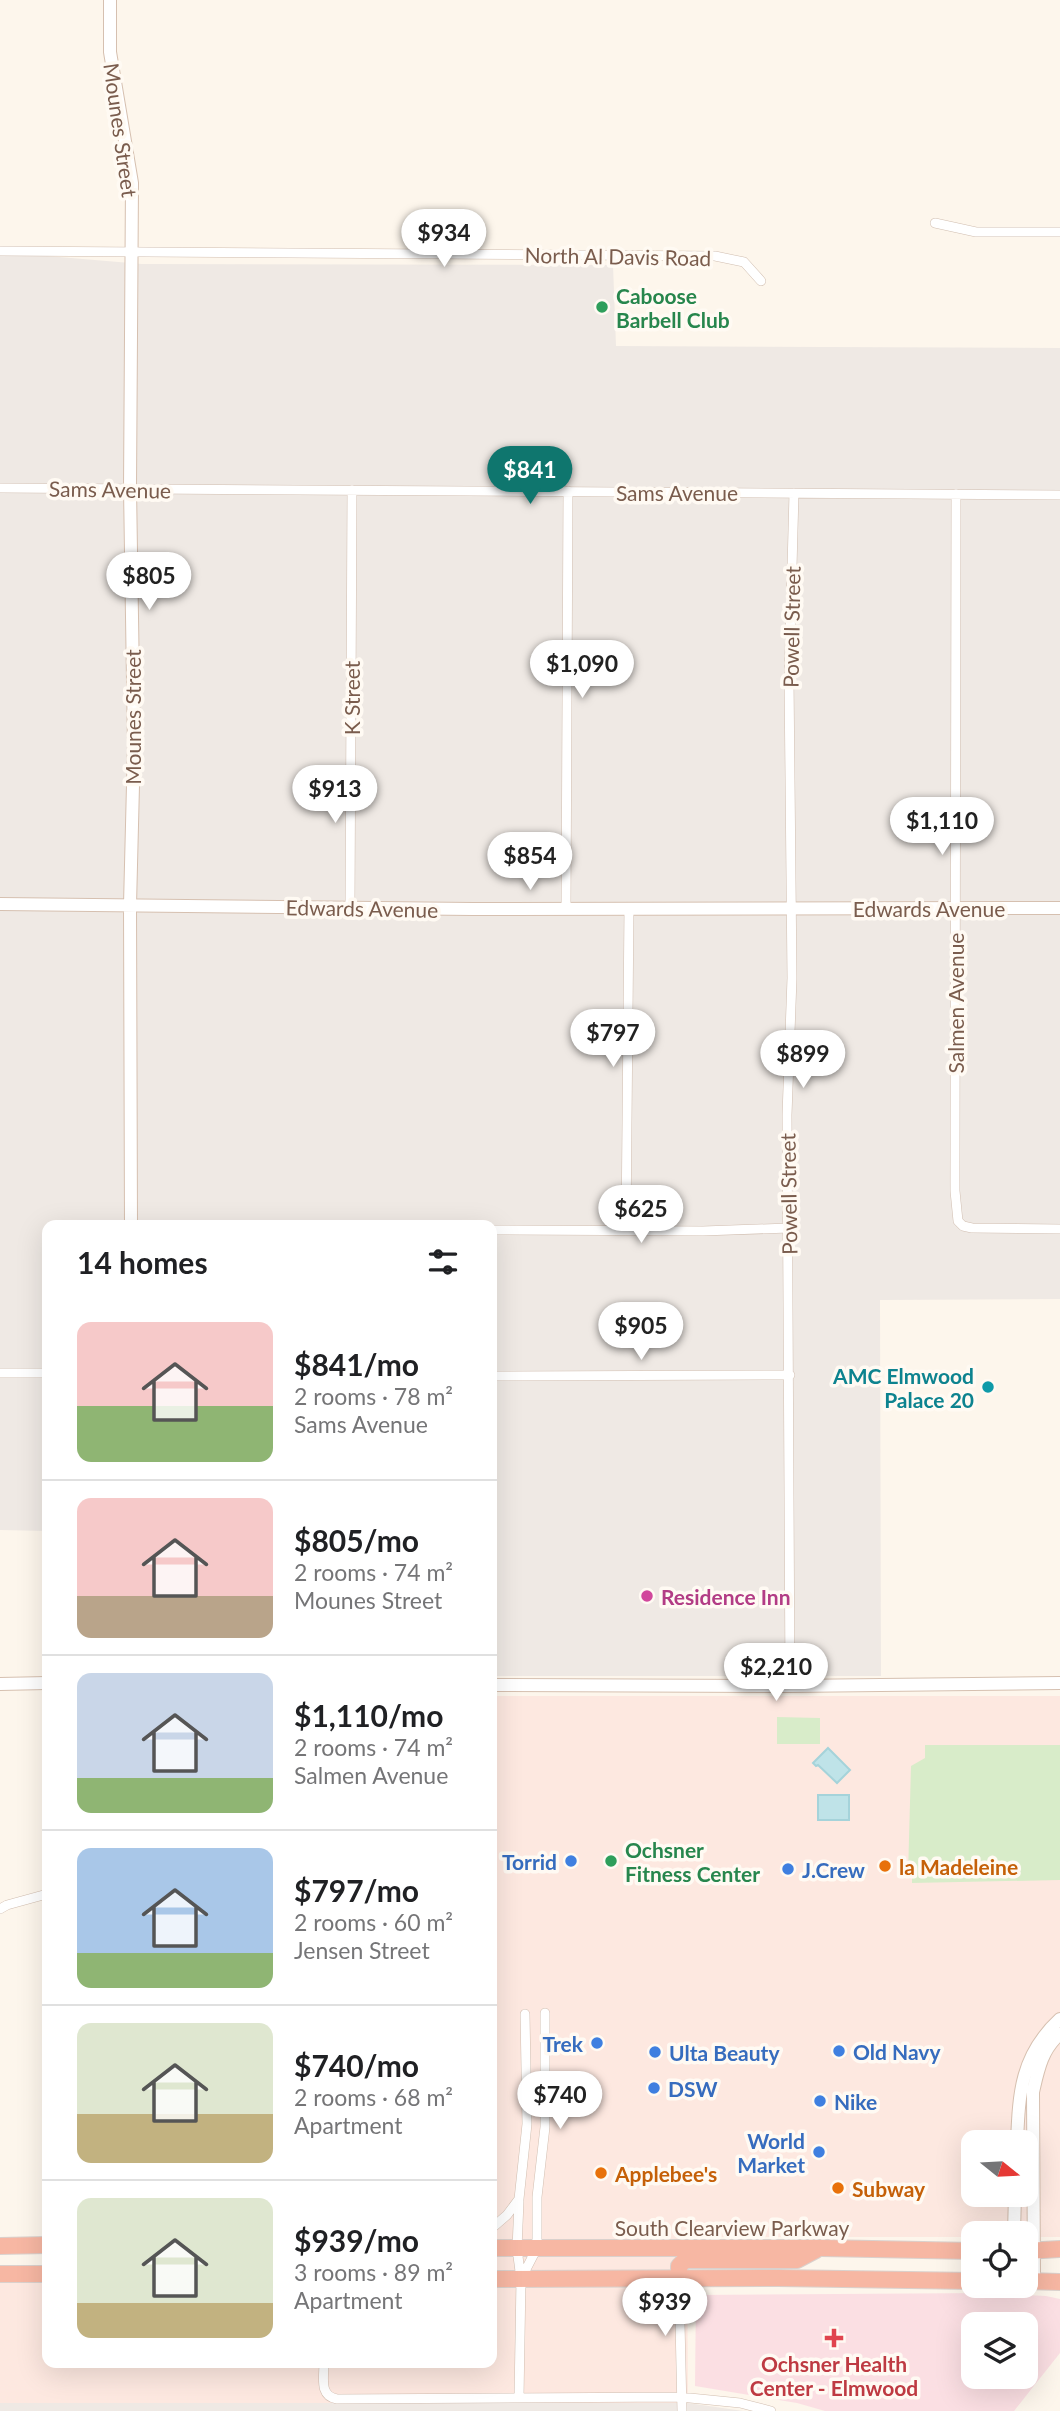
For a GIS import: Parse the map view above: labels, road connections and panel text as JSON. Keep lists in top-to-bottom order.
{
  "streets": {
    "highway": ["South Clearview Parkway"],
    "street": [
      "Mounes Street",
      "North Al Davis Road",
      "Sams Avenue",
      "Powell Street",
      "K Street",
      "Edwards Avenue",
      "Salmen Avenue"
    ]
  },
  "crossings": [
    ["Mounes Street", "North Al Davis Road"],
    ["Mounes Street", "Sams Avenue"],
    ["Mounes Street", "Edwards Avenue"],
    ["Sams Avenue", "Powell Street"],
    ["Sams Avenue", "K Street"],
    ["Sams Avenue", "Salmen Avenue"],
    ["Powell Street", "Edwards Avenue"],
    ["K Street", "Edwards Avenue"],
    ["Edwards Avenue", "Salmen Avenue"]
  ],
  "places": {
    "other": [
      "Caboose Barbell Club",
      "AMC Elmwood Palace 20",
      "Residence Inn",
      "Torrid",
      "Ochsner Fitness Center",
      "la Madeleine",
      "J.Crew",
      "Trek",
      "Old Navy",
      "Ulta Beauty",
      "DSW",
      "Nike",
      "World Market",
      "Applebee's",
      "Subway"
    ],
    "health": ["Ochsner Health Center - Elmwood"]
  },
  "north": "right",
  "page": {
    "price": [
      "$934",
      "$841",
      "$805",
      "$1,090",
      "$913",
      "$1,110",
      "$854",
      "$797",
      "$899",
      "$625",
      "$905",
      "$2,210",
      "$740",
      "$939"
    ],
    "heading": "14 homes",
    "list": [
      {
        "name": "$841/mo",
        "note": "2 rooms · 78 m² · Sams Avenue"
      },
      {
        "name": "$805/mo",
        "note": "2 rooms · 74 m² · Mounes Street"
      },
      {
        "name": "$1,110/mo",
        "note": "2 rooms · 74 m² · Salmen Avenue"
      },
      {
        "name": "$797/mo",
        "note": "2 rooms · 60 m² · Jensen Street"
      },
      {
        "name": "$740/mo",
        "note": "2 rooms · 68 m² · Apartment"
      },
      {
        "name": "$939/mo",
        "note": "3 rooms · 89 m² · Apartment"
      }
    ]
  }
}
